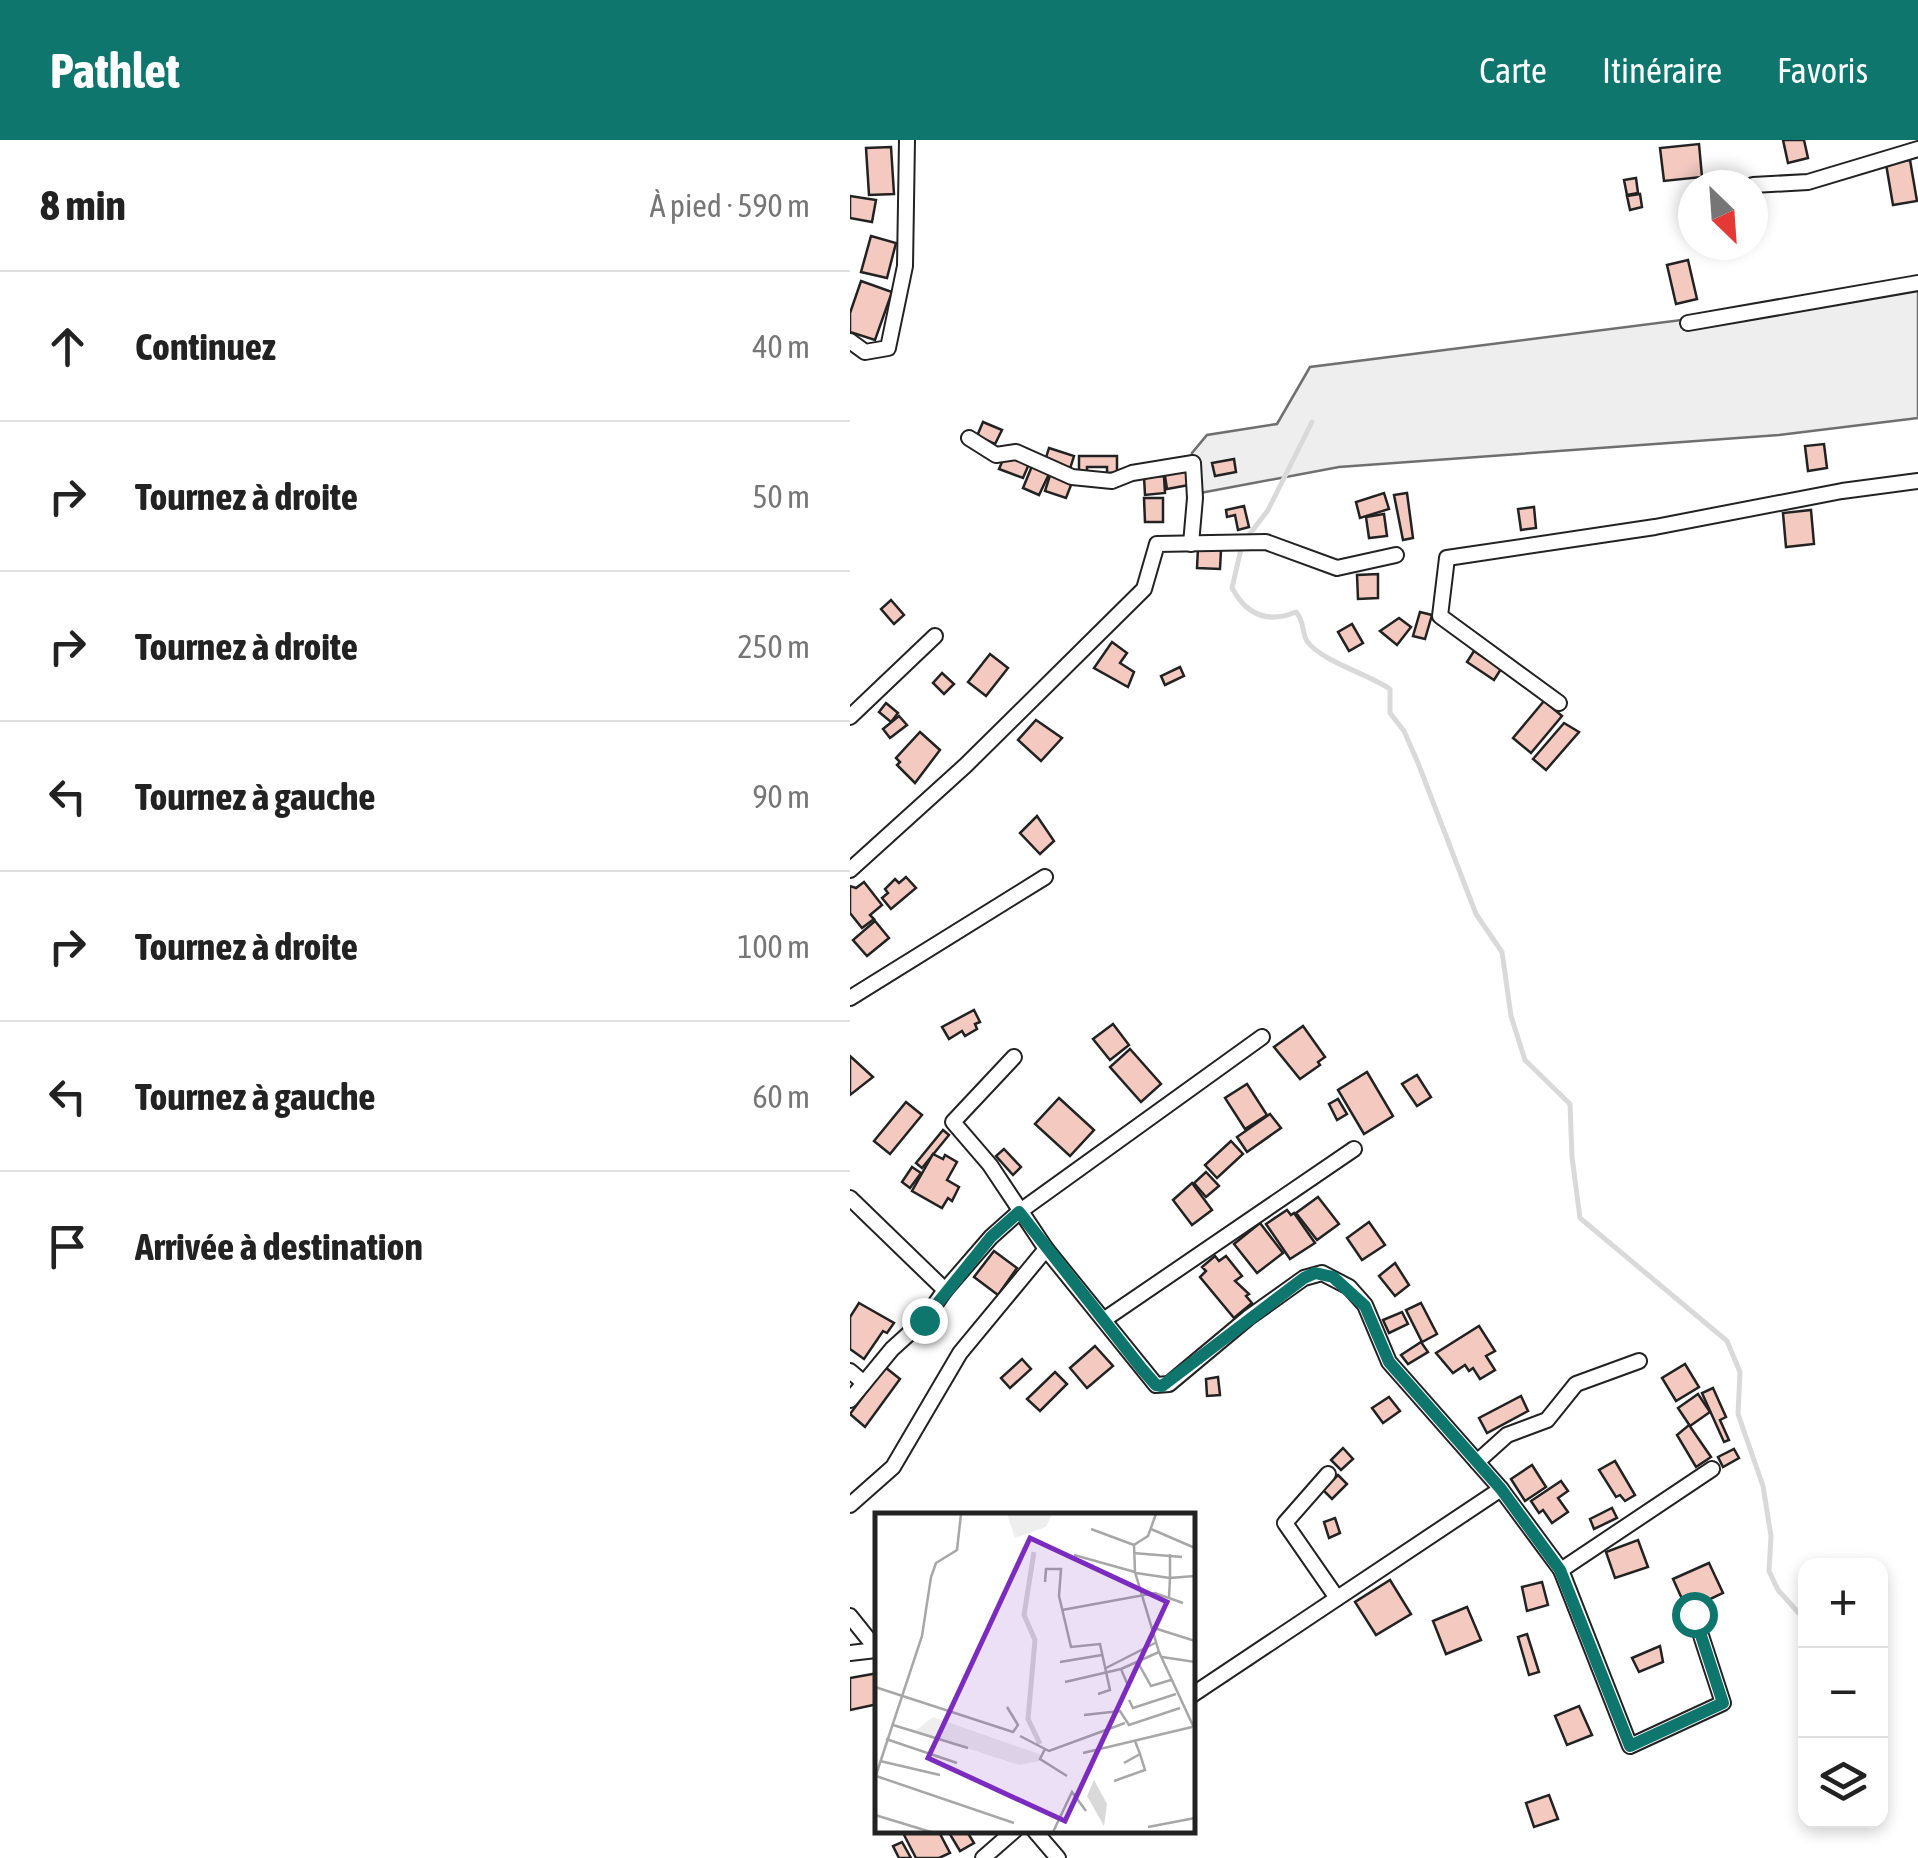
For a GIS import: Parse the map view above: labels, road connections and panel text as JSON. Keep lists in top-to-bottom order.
{
  "north": "bottom right",
  "page": {
    "header": "Pathlet",
    "nav": ["Carte", "Itinéraire", "Favoris"],
    "heading": ["8 min", "À pied · 590 m"],
    "list": [
      ["Continuez", "40 m"],
      ["Tournez à droite", "50 m"],
      ["Tournez à droite", "250 m"],
      ["Tournez à gauche", "90 m"],
      ["Tournez à droite", "100 m"],
      ["Tournez à gauche", "60 m"],
      "Arrivée à destination"
    ],
    "map_buttons": ["+", "−"]
  }
}
